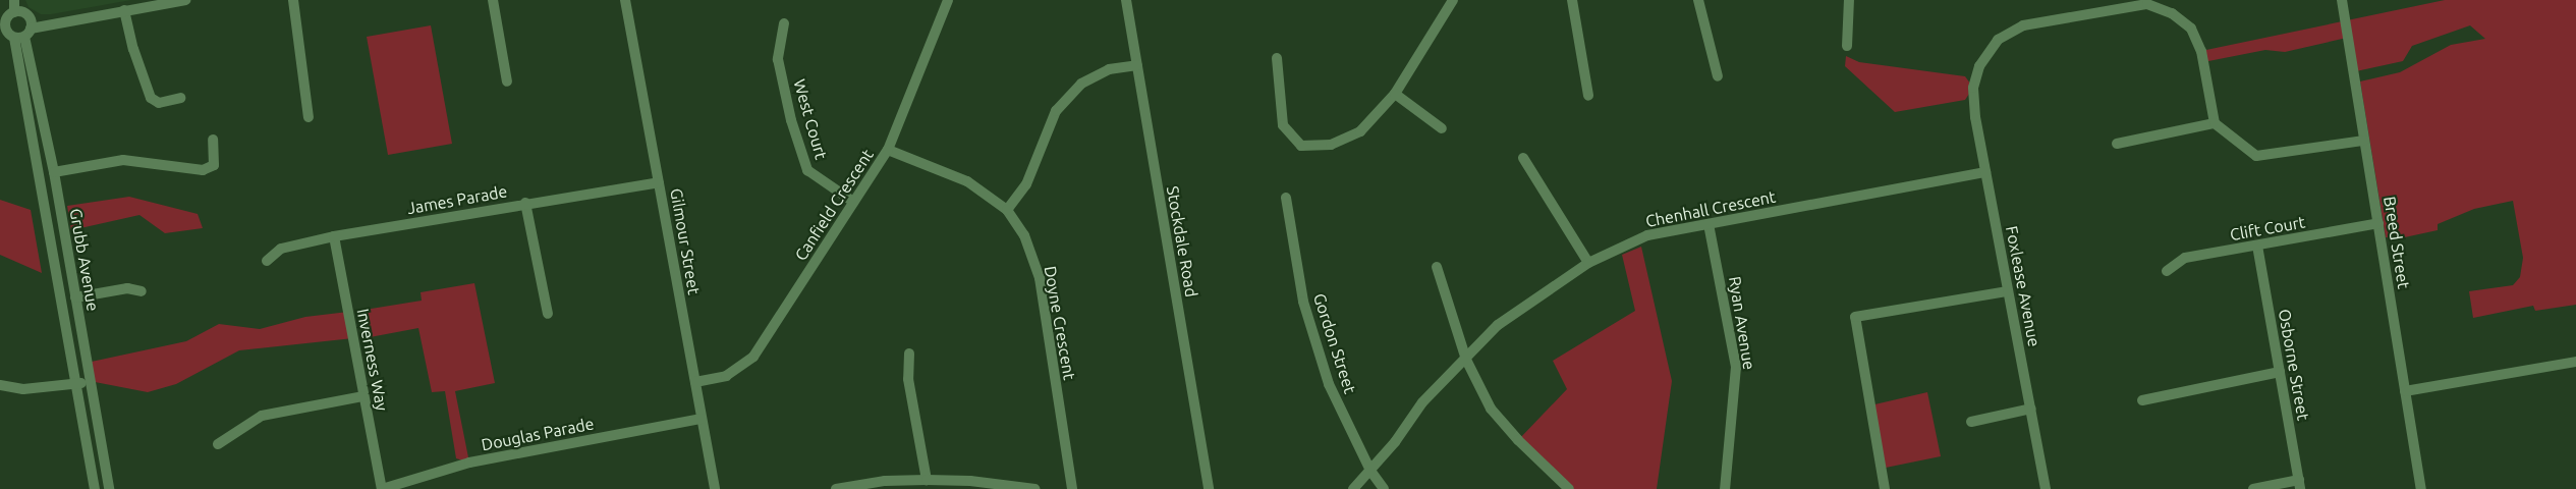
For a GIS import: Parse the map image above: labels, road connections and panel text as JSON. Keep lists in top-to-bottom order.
{
  "streets": {
    "street": [
      "West Court",
      "James Parade",
      "Canfield Crescent",
      "Chenhall Crescent",
      "Clift Court",
      "Gilmour Street",
      "Stockdale Road",
      "Breed Street",
      "Grubb Avenue",
      "Foxlease Avenue",
      "Doyne Crescent",
      "Ryan Avenue",
      "Gordon Street",
      "Inverness Way",
      "Osborne Street",
      "Douglas Parade"
    ]
  },
  "crossings": [
    ["West Court", "Canfield Crescent"],
    ["James Parade", "Gilmour Street"],
    ["James Parade", "Inverness Way"],
    ["Canfield Crescent", "Gilmour Street"],
    ["Canfield Crescent", "Doyne Crescent"],
    ["Chenhall Crescent", "Foxlease Avenue"],
    ["Chenhall Crescent", "Ryan Avenue"],
    ["Chenhall Crescent", "Gordon Street"],
    ["Clift Court", "Breed Street"],
    ["Clift Court", "Osborne Street"],
    ["Gilmour Street", "Douglas Parade"],
    ["Inverness Way", "Douglas Parade"]
  ]
}
